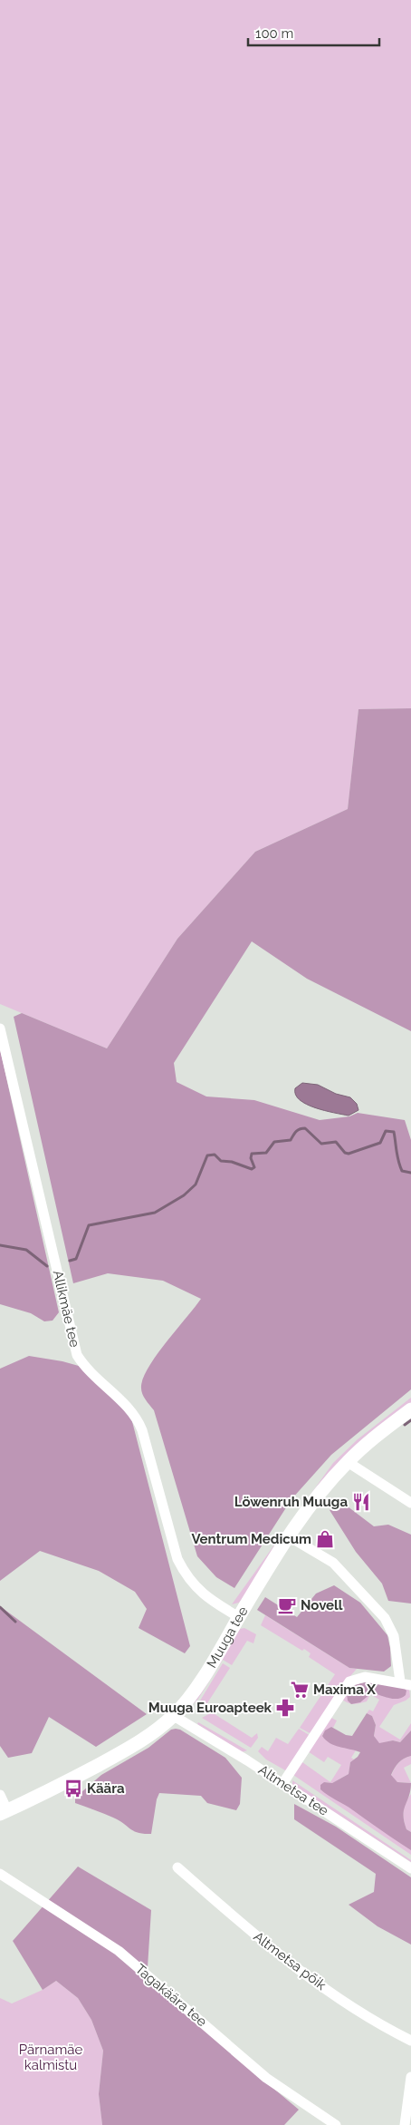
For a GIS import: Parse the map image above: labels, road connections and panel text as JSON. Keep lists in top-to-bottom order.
{
  "streets": {
    "main road": ["Muuga tee"],
    "street": [
      "Allikmäe tee",
      "Altmetsa tee",
      "Altmetsa põik",
      "Tagakäära tee"
    ]
  },
  "crossings": [
    ["Allikmäe tee", "Muuga tee"],
    ["Muuga tee", "Altmetsa tee"]
  ],
  "parks": ["Pärnamäe kalmistu"],
  "places": {
    "restaurant": ["Löwenruh Muuga"],
    "shop": ["Ventrum Medicum"],
    "cafe": ["Novell"],
    "supermarket": ["Maxima X"],
    "pharmacy": ["Muuga Euroapteek"],
    "bus stop": ["Käära"]
  },
  "scale_bar": "100 m"
}
